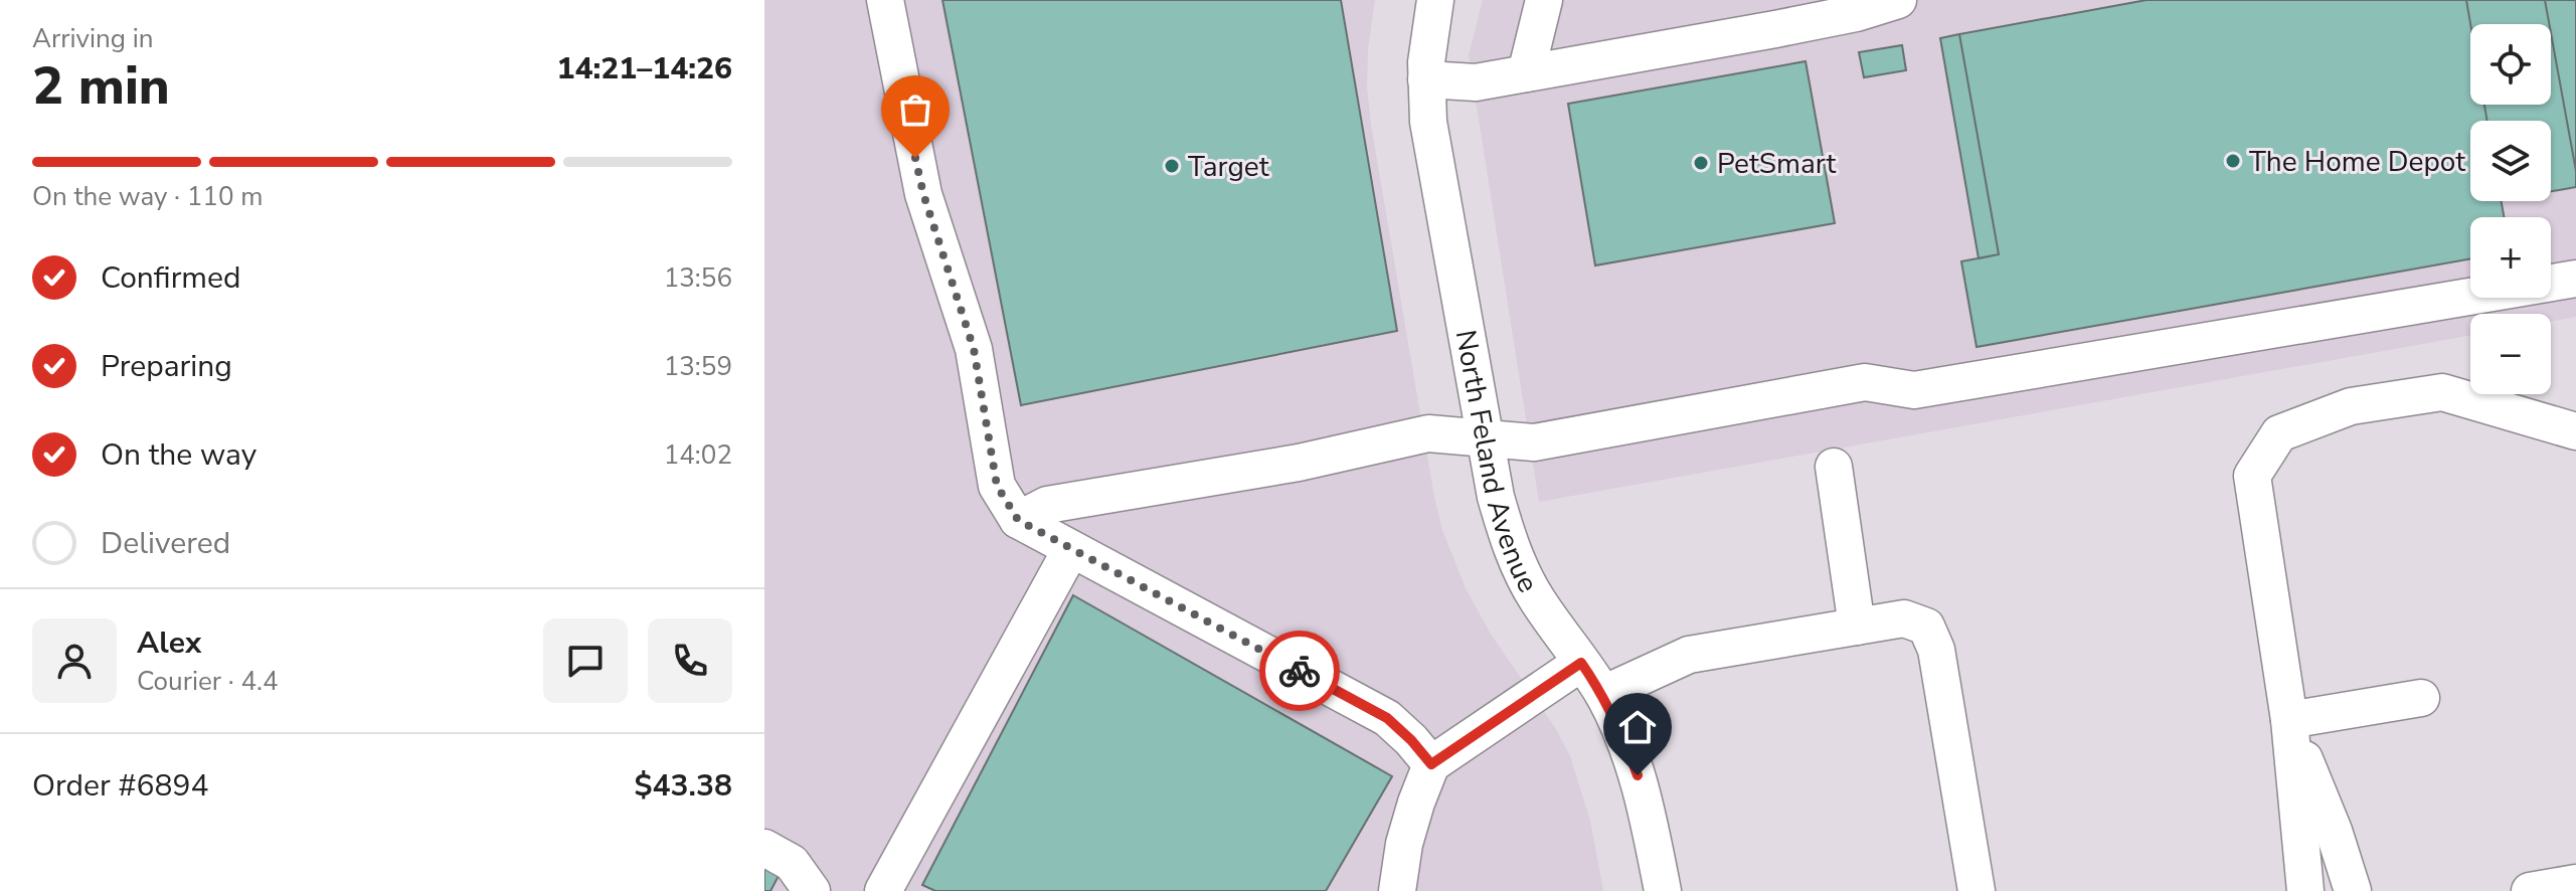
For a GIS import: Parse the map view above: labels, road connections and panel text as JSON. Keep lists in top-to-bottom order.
{
  "streets": {
    "street": ["North Feland Avenue"]
  },
  "places": ["The Home Depot", "PetSmart", "Target"],
  "page": {
    "heading": ["2 min", "Arriving in", "14:21–14:26"],
    "panel": [
      "Alex",
      "Courier · 4.4",
      "Order #6894",
      "$43.38"
    ],
    "map_buttons": ["+", "−"],
    "bar": "On the way · 110 m",
    "list": [
      ["Confirmed", "13:56"],
      ["Preparing", "13:59"],
      ["On the way", "14:02"],
      "Delivered"
    ]
  }
}
